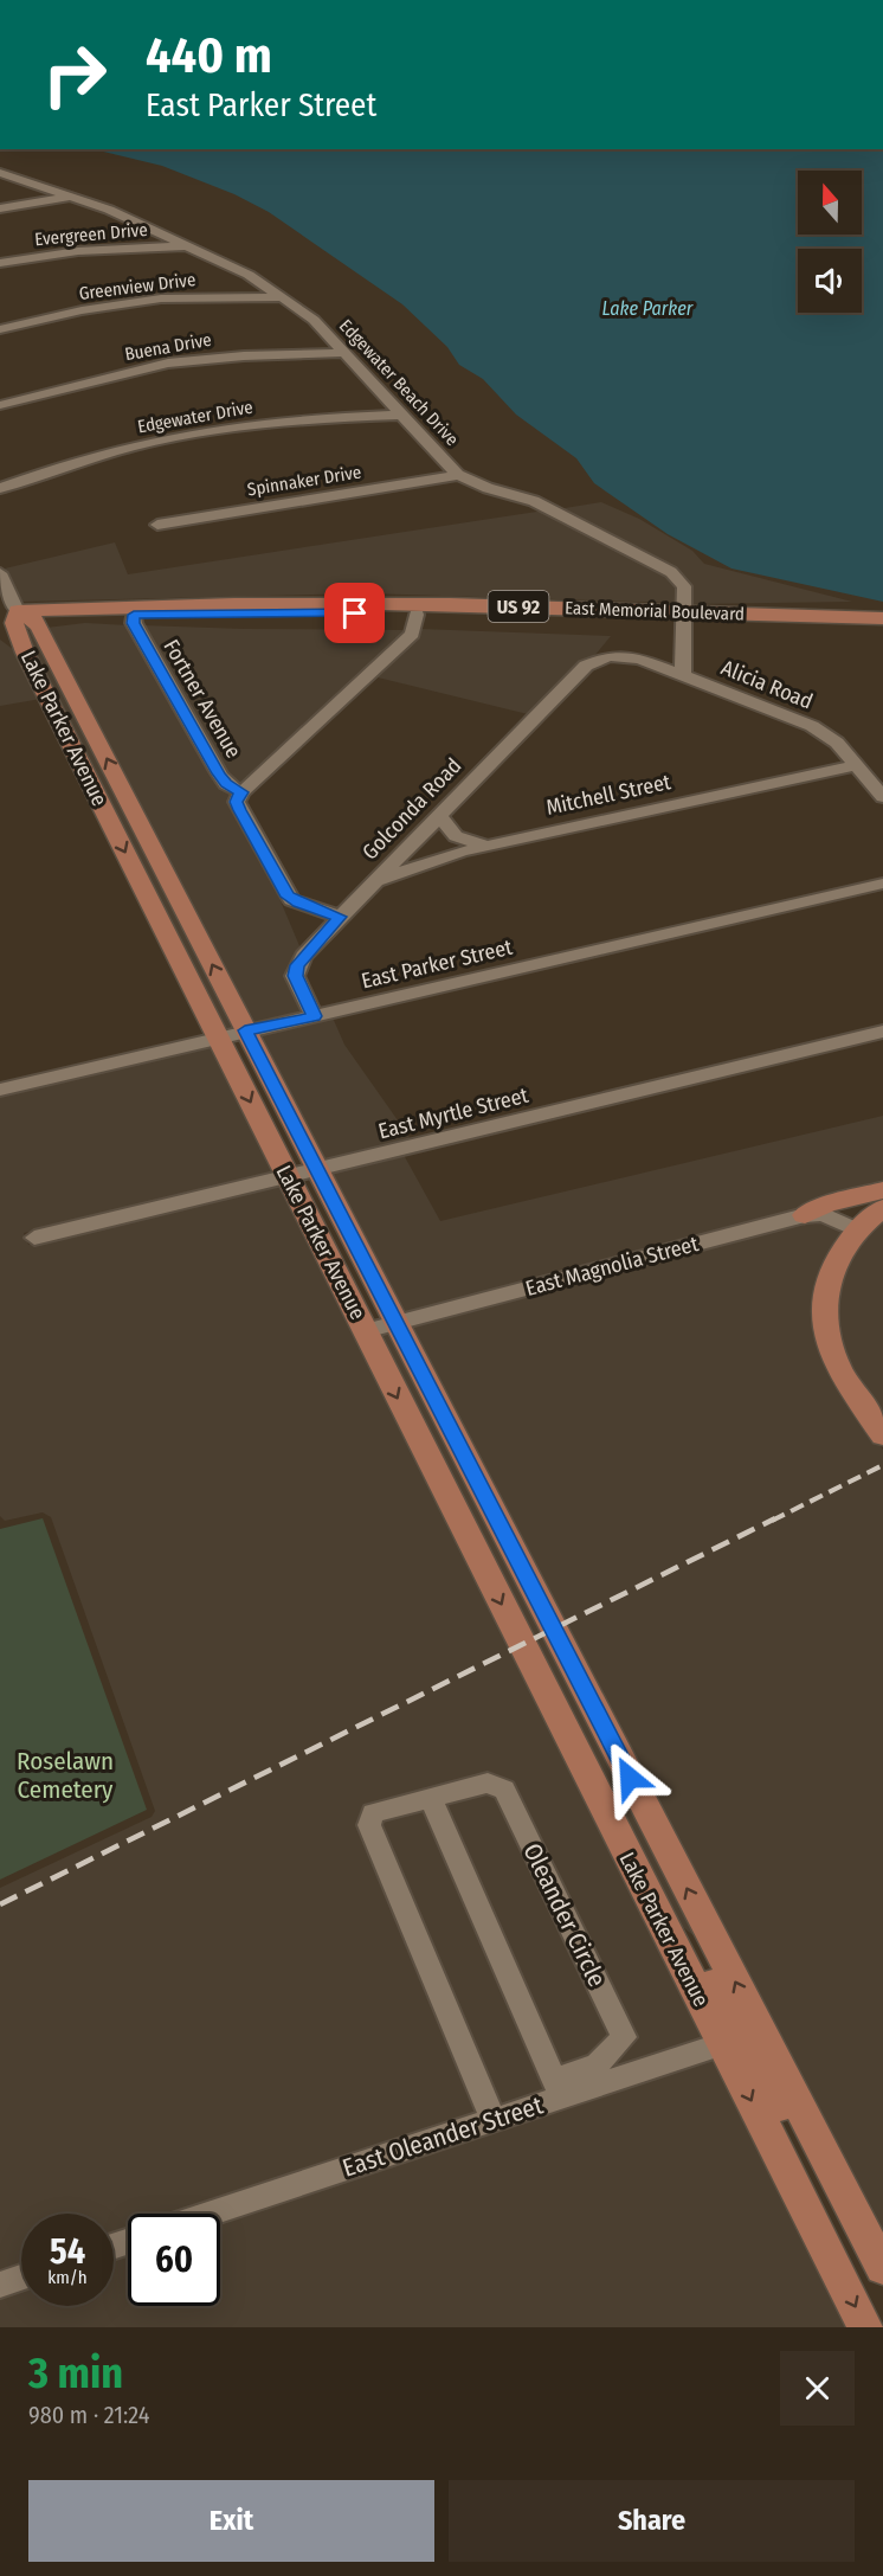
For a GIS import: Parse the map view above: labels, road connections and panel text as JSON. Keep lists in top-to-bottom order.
{
  "streets": {
    "main road": ["US 92", "East Memorial Boulevard", "Lake Parker Avenue"],
    "street": [
      "Evergreen Drive",
      "Greenview Drive",
      "Buena Drive",
      "Edgewater Beach Drive",
      "Edgewater Drive",
      "Spinnaker Drive",
      "Alicia Road",
      "Fortner Avenue",
      "Mitchell Street",
      "Golconda Road",
      "East Parker Street",
      "East Myrtle Street",
      "East Magnolia Street",
      "Oleander Circle",
      "East Oleander Street"
    ]
  },
  "crossings": [
    ["Evergreen Drive", "Edgewater Beach Drive"],
    ["Greenview Drive", "Edgewater Beach Drive"],
    ["Buena Drive", "Edgewater Beach Drive"],
    ["Edgewater Beach Drive", "Edgewater Drive"],
    ["Edgewater Beach Drive", "Spinnaker Drive"],
    ["Edgewater Beach Drive", "East Memorial Boulevard"],
    ["Edgewater Beach Drive", "Alicia Road"],
    ["East Memorial Boulevard", "Fortner Avenue"],
    ["East Memorial Boulevard", "Lake Parker Avenue"],
    ["Alicia Road", "Mitchell Street"],
    ["Alicia Road", "Golconda Road"],
    ["Lake Parker Avenue", "East Parker Street"],
    ["Lake Parker Avenue", "East Myrtle Street"],
    ["Lake Parker Avenue", "East Magnolia Street"],
    ["Lake Parker Avenue", "East Oleander Street"],
    ["Mitchell Street", "Golconda Road"],
    ["Golconda Road", "East Parker Street"],
    ["Oleander Circle", "East Oleander Street"]
  ],
  "water": ["Lake Parker"],
  "parks": ["Roselawn Cemetery"],
  "north": "top",
  "page": {
    "turn": ["440 m", "East Parker Street"],
    "speed": "54 km/h",
    "limit": "60",
    "heading": ["3 min", "980 m · 21:24"],
    "buttons": ["Exit", "Share"]
  }
}
